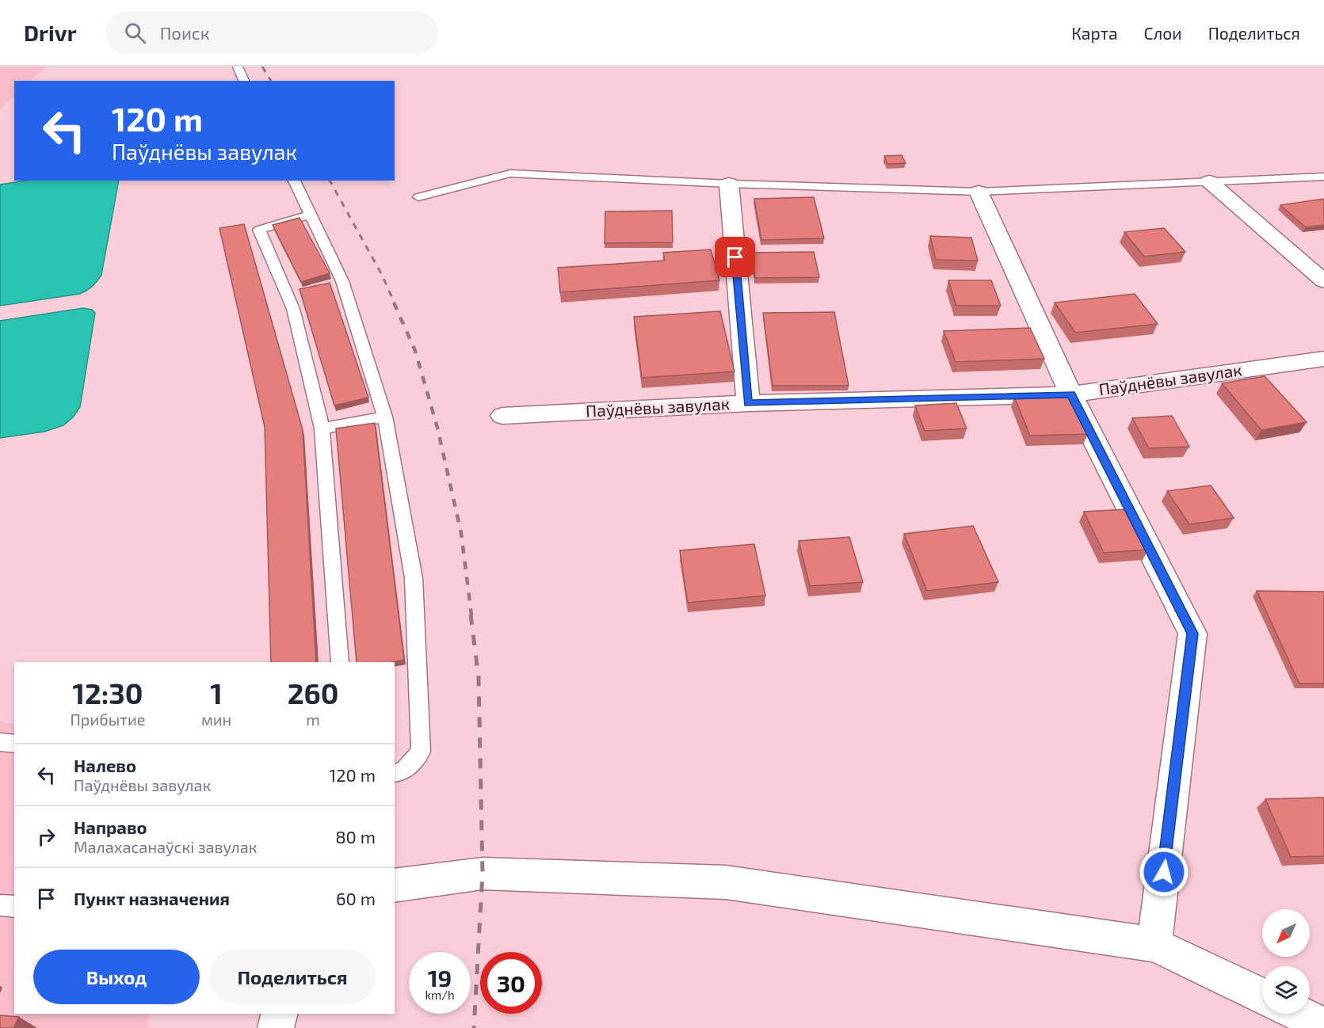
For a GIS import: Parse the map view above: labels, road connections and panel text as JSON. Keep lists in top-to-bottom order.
{
  "streets": {
    "street": ["Паўднёвы завулак"]
  },
  "north": "bottom left",
  "page": {
    "header": "Drivr",
    "search": "Поиск",
    "nav": ["Карта", "Слои", "Поделиться"],
    "turn": ["120 m", "Паўднёвы завулак"],
    "eta": [
      "12:30",
      "Прибытие",
      "1",
      "мин",
      "260",
      "m"
    ],
    "list": [
      {
        "name": "Налево",
        "note": "Паўднёвы завулак",
        "value": "120 m"
      },
      {
        "name": "Направо",
        "note": "Малахасанаўскі завулак",
        "value": "80 m"
      },
      {
        "name": "Пункт назначения",
        "value": "60 m"
      }
    ],
    "buttons": ["Выход", "Поделиться"],
    "speed": "19 km/h",
    "limit": "30"
  }
}
